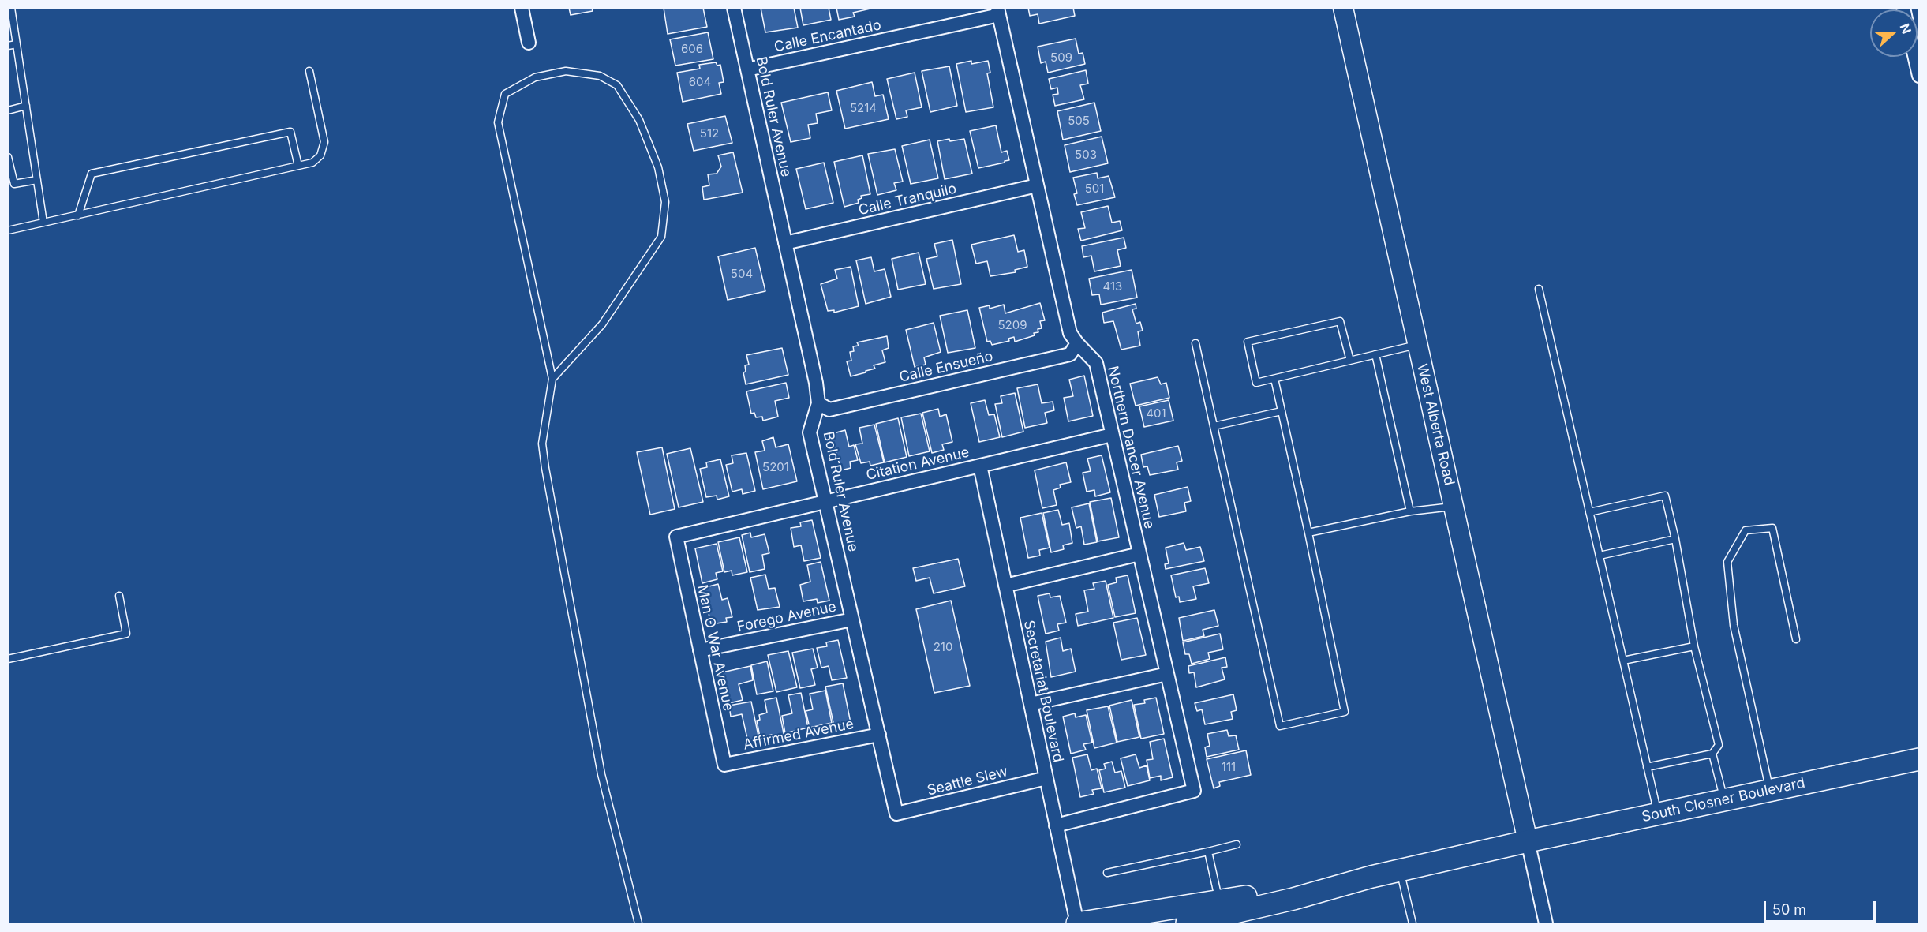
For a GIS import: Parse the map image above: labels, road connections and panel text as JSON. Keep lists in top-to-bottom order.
{
  "streets": {
    "main road": ["South Closner Boulevard"],
    "street": [
      "Calle Encantado",
      "Bold Ruler Avenue",
      "Calle Tranquilo",
      "Calle Ensueño",
      "West Alberta Road",
      "Northern Dancer Avenue",
      "Citation Avenue",
      "Forego Avenue",
      "Man O War Avenue",
      "Secretariat Boulevard",
      "Affirmed Avenue",
      "Seattle Slew"
    ]
  },
  "crossings": [
    ["Calle Encantado", "Bold Ruler Avenue"],
    ["Calle Encantado", "Northern Dancer Avenue"],
    ["Bold Ruler Avenue", "Calle Tranquilo"],
    ["Bold Ruler Avenue", "Calle Ensueño"],
    ["Bold Ruler Avenue", "Citation Avenue"],
    ["Bold Ruler Avenue", "Forego Avenue"],
    ["Bold Ruler Avenue", "Affirmed Avenue"],
    ["Bold Ruler Avenue", "Seattle Slew"],
    ["Calle Tranquilo", "Northern Dancer Avenue"],
    ["Calle Ensueño", "Northern Dancer Avenue"],
    ["West Alberta Road", "South Closner Boulevard"],
    ["Northern Dancer Avenue", "Citation Avenue"],
    ["Northern Dancer Avenue", "Secretariat Boulevard"],
    ["Citation Avenue", "Man O War Avenue"],
    ["Citation Avenue", "Secretariat Boulevard"],
    ["Forego Avenue", "Man O War Avenue"],
    ["Man O War Avenue", "Affirmed Avenue"],
    ["Secretariat Boulevard", "Seattle Slew"]
  ],
  "house_numbers": [
    "606",
    "509",
    "604",
    "5214",
    "505",
    "512",
    "503",
    "501",
    "504",
    "413",
    "5209",
    "401",
    "5201",
    "210",
    "111"
  ],
  "scale_bar": "50 m",
  "north": "right"
}
